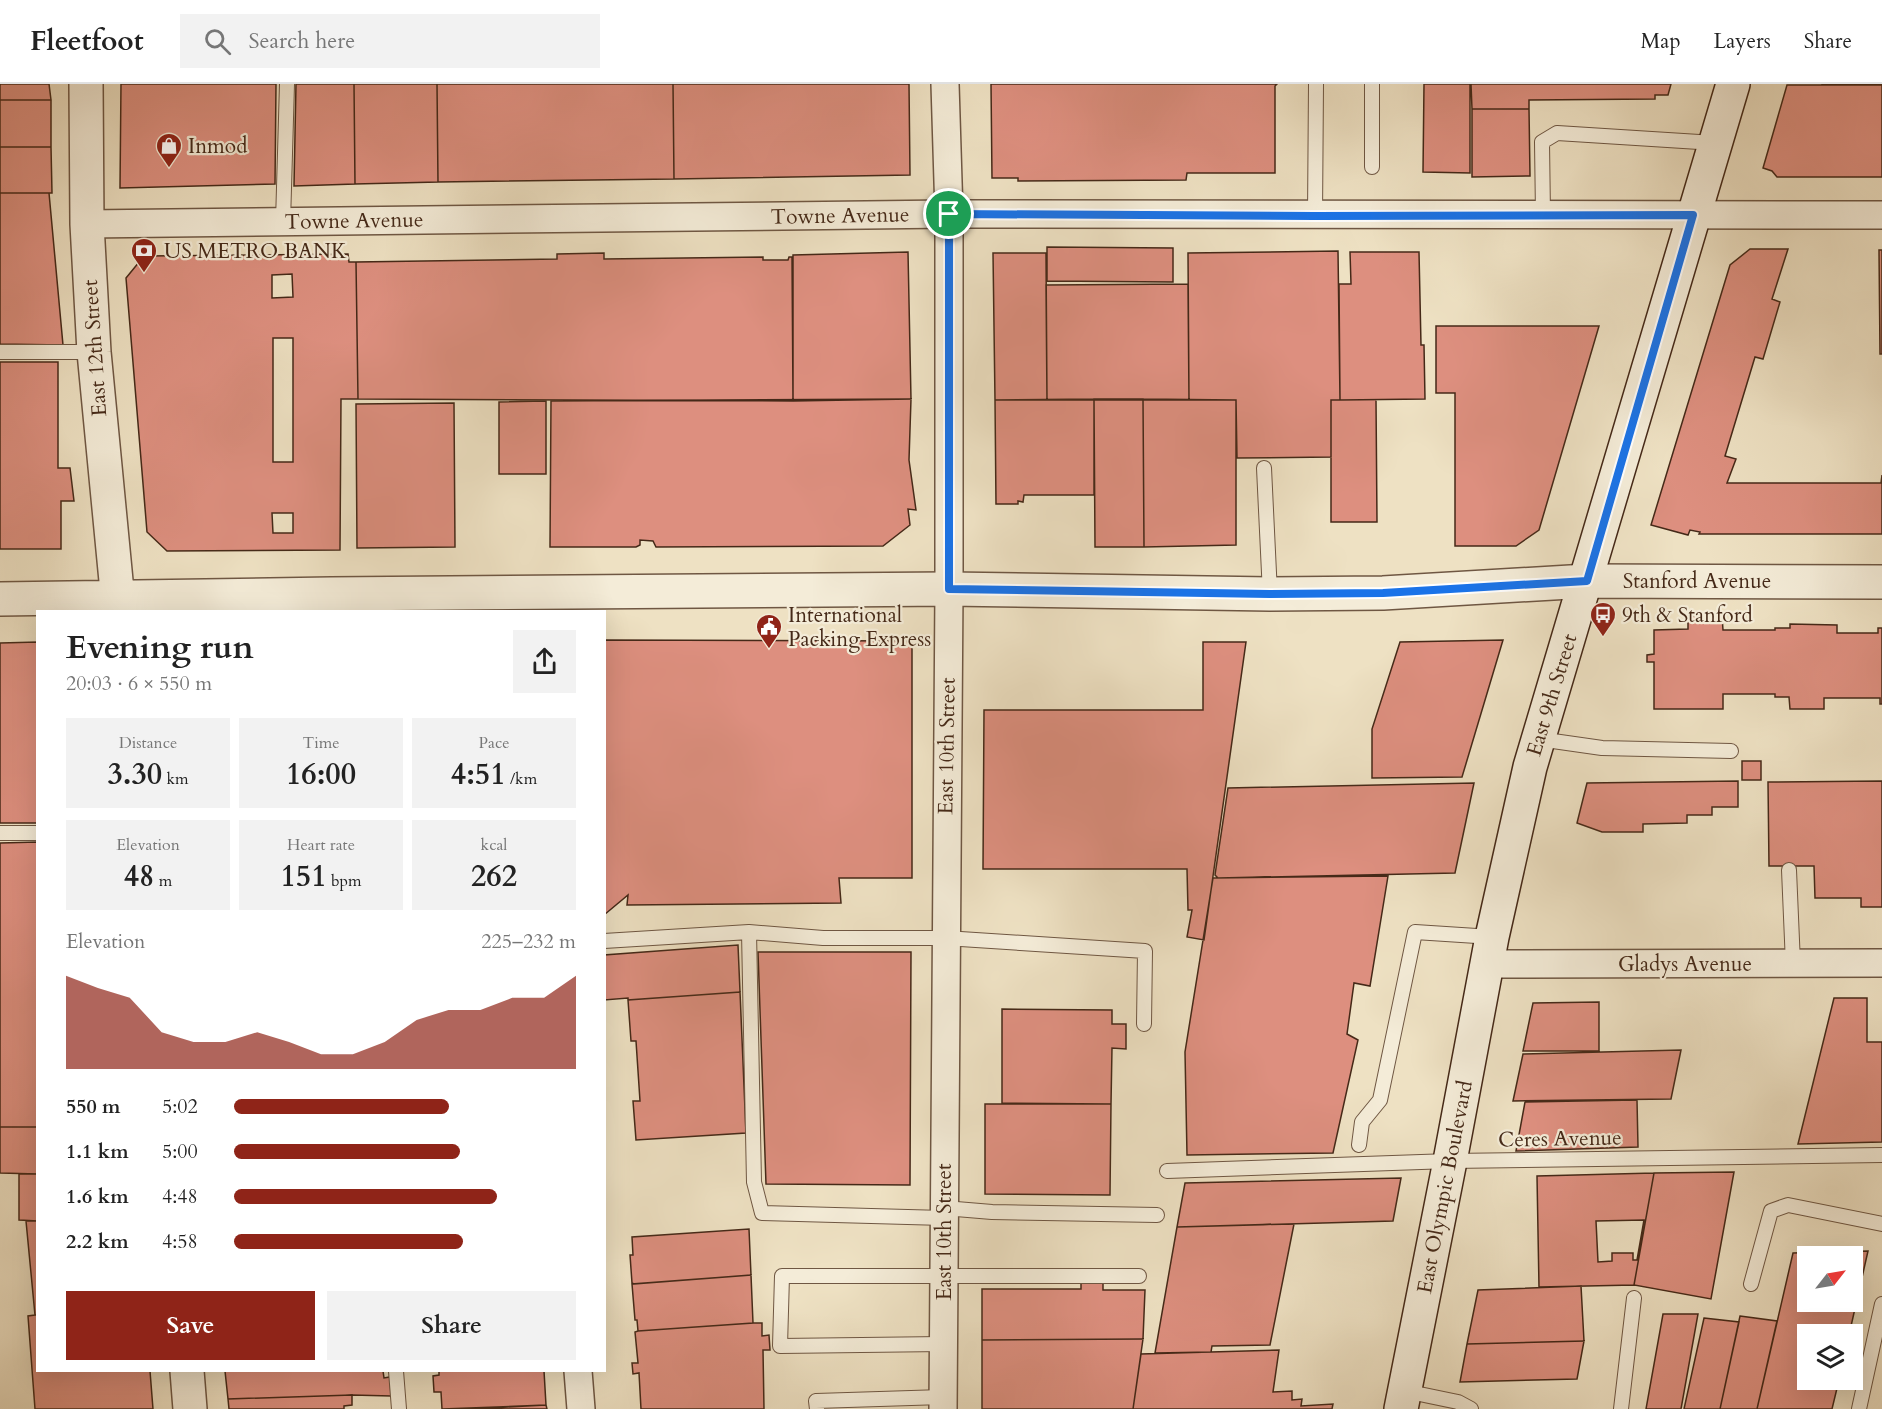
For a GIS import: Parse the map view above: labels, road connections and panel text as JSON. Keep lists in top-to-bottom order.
{
  "streets": {
    "street": [
      "Towne Avenue",
      "East 12th Street",
      "Stanford Avenue",
      "East 9th Street",
      "East 10th Street",
      "Gladys Avenue",
      "East Olympic Boulevard"
    ],
    "lane": ["Ceres Avenue"]
  },
  "crossings": [
    ["Towne Avenue", "East 12th Street"],
    ["Towne Avenue", "East 9th Street"],
    ["Towne Avenue", "East 10th Street"],
    ["East 12th Street", "Stanford Avenue"],
    ["Stanford Avenue", "East 9th Street"],
    ["Stanford Avenue", "East 10th Street"],
    ["East 9th Street", "Gladys Avenue"],
    ["East 9th Street", "East Olympic Boulevard"],
    ["Gladys Avenue", "East Olympic Boulevard"],
    ["Ceres Avenue", "East Olympic Boulevard"]
  ],
  "places": {
    "shop": ["Inmod"],
    "bank": ["US METRO BANK"],
    "bus stop": ["9th & Stanford"],
    "public building": ["International Packing Express"]
  },
  "north": "top right",
  "page": {
    "header": "Fleetfoot",
    "search": "Search here",
    "nav": ["Map", "Layers", "Share"],
    "heading": ["Evening run", "20:03 · 6 × 550 m"],
    "stats": [
      ["Distance", "3.30 km"],
      ["Time", "16:00"],
      ["Pace", "4:51 /km"],
      ["Elevation", "48 m"],
      ["Heart rate", "151 bpm"],
      ["kcal", "262"]
    ],
    "chart": ["Elevation", "225–232 m"],
    "list": [
      {
        "name": "550 m",
        "note": "5:02"
      },
      {
        "name": "1.1 km",
        "note": "5:00"
      },
      {
        "name": "1.6 km",
        "note": "4:48"
      },
      {
        "name": "2.2 km",
        "note": "4:58"
      }
    ],
    "buttons": ["Save", "Share"]
  }
}
